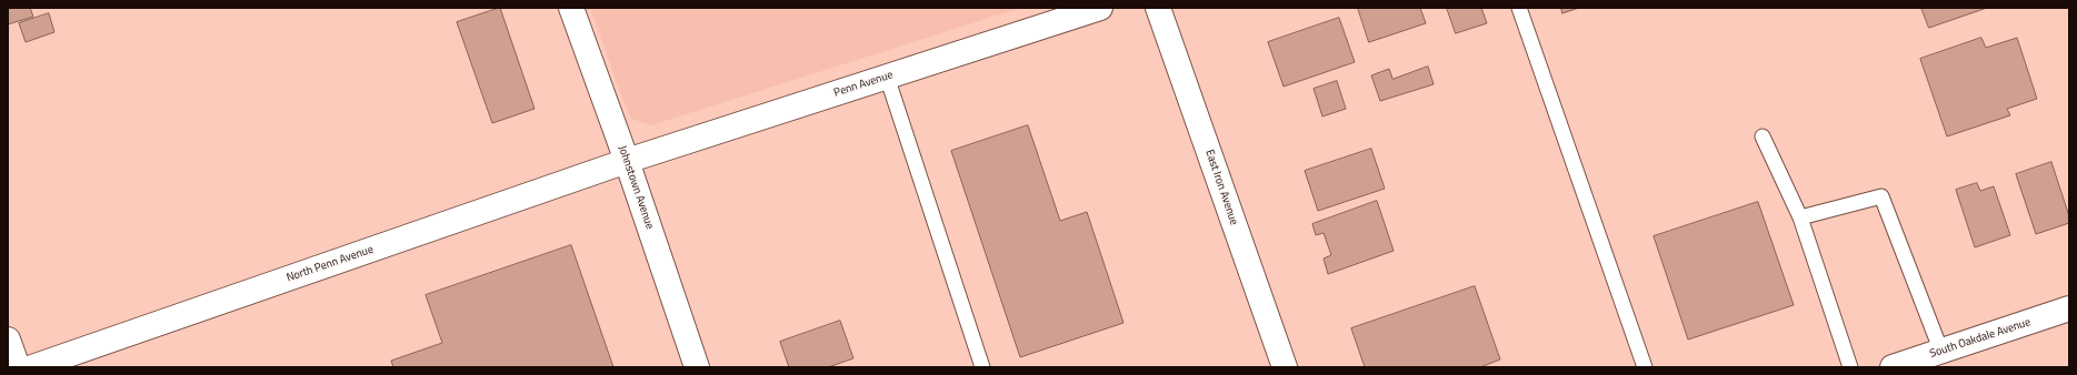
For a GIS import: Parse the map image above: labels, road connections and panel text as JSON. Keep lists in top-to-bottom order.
{
  "streets": {
    "street": [
      "Penn Avenue",
      "Johnstown Avenue",
      "East Iron Avenue",
      "North Penn Avenue",
      "South Oakdale Avenue"
    ]
  },
  "crossings": [
    ["Penn Avenue", "Johnstown Avenue"],
    ["Penn Avenue", "North Penn Avenue"],
    ["Johnstown Avenue", "North Penn Avenue"]
  ]
}
